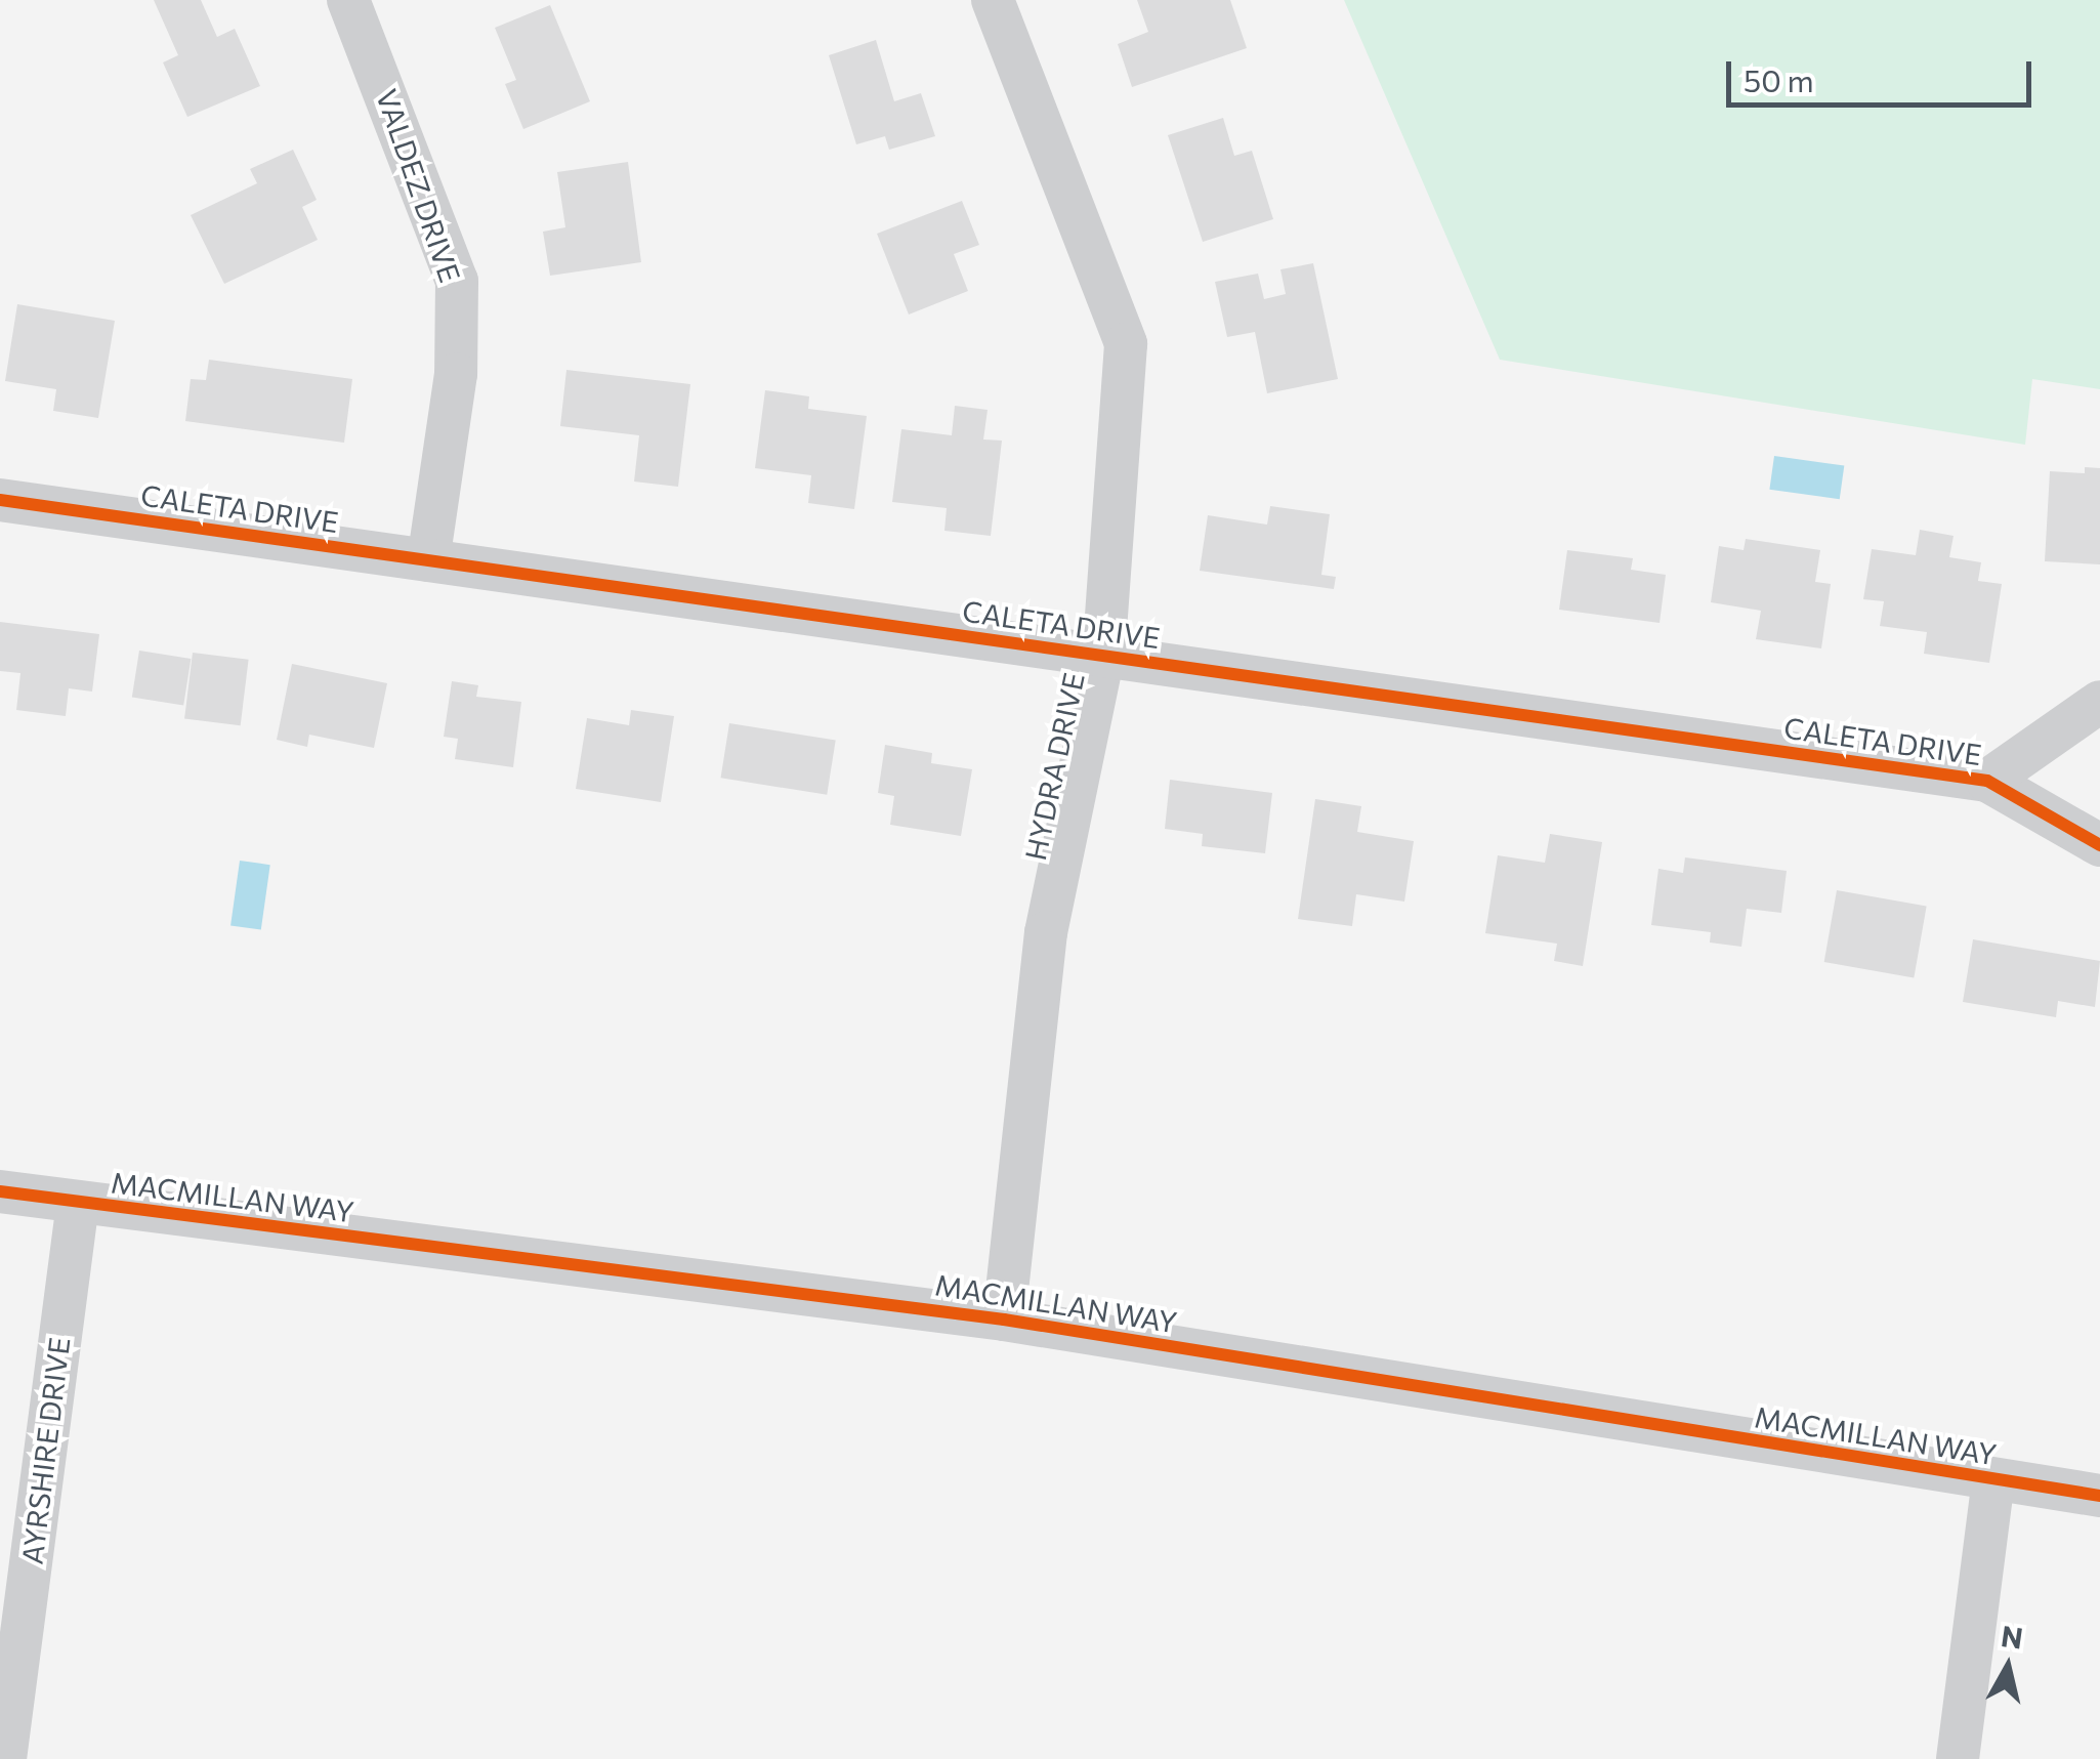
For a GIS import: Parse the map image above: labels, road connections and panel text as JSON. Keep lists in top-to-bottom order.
{
  "streets": {
    "street": [
      "VALDEZ DRIVE",
      "CALETA DRIVE",
      "HYDRA DRIVE",
      "MACMILLAN WAY",
      "AYRSHIRE DRIVE"
    ]
  },
  "crossings": [
    ["VALDEZ DRIVE", "CALETA DRIVE"],
    ["CALETA DRIVE", "HYDRA DRIVE"],
    ["HYDRA DRIVE", "MACMILLAN WAY"],
    ["MACMILLAN WAY", "AYRSHIRE DRIVE"]
  ],
  "scale_bar": "50 m",
  "north": "top"
}
